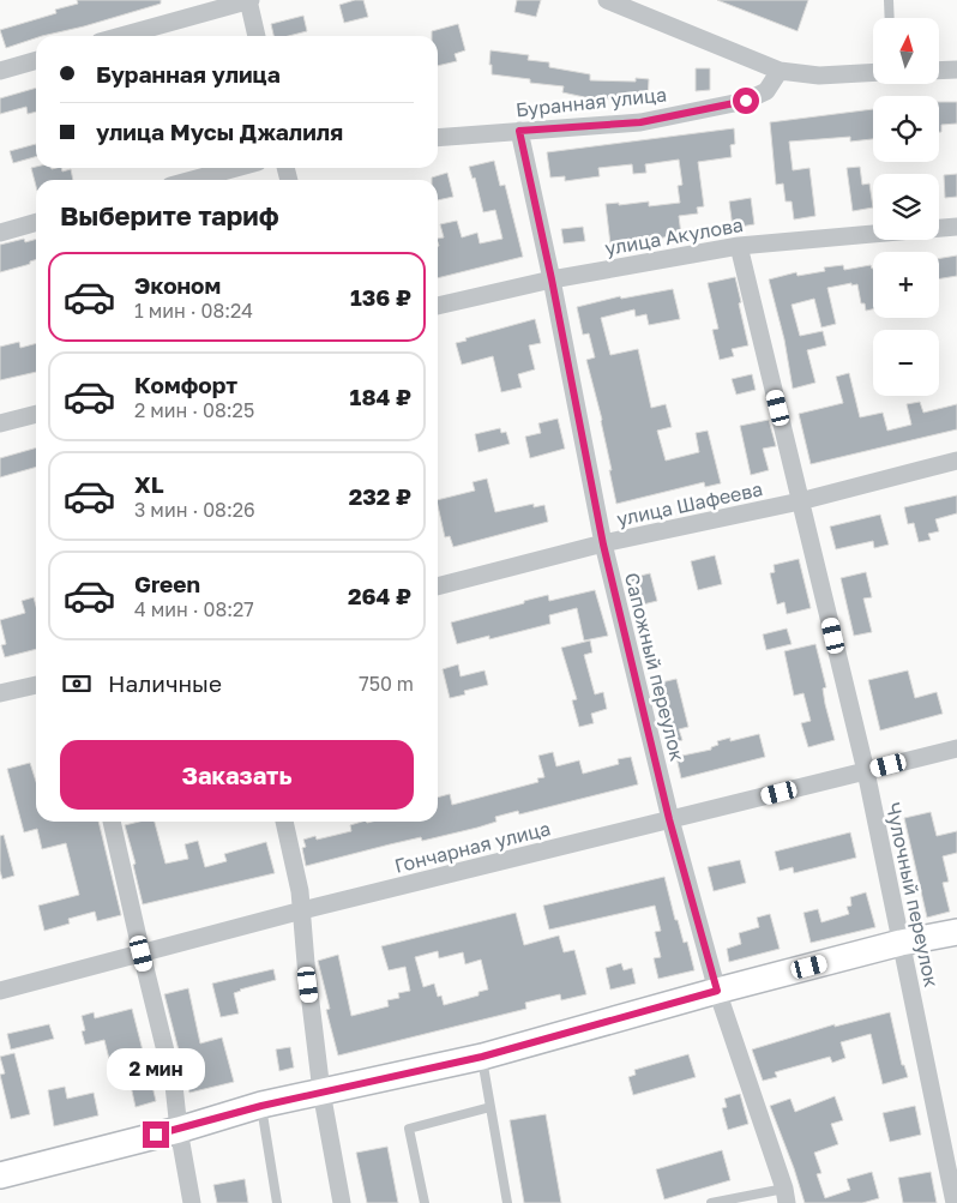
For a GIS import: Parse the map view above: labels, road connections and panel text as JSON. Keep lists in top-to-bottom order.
{
  "streets": {
    "street": [
      "Буранная улица",
      "улица Акулова",
      "улица Шафеева",
      "Сапожный переулок",
      "Гончарная улица",
      "Чулочный переулок"
    ]
  },
  "crossings": [
    ["Буранная улица", "Сапожный переулок"],
    ["улица Акулова", "Сапожный переулок"],
    ["улица Акулова", "Чулочный переулок"],
    ["улица Шафеева", "Сапожный переулок"],
    ["улица Шафеева", "Чулочный переулок"],
    ["Сапожный переулок", "Гончарная улица"],
    ["Гончарная улица", "Чулочный переулок"]
  ],
  "north": "top",
  "page": {
    "map_buttons": ["+", "−"],
    "banner": ["Буранная улица", "улица Мусы Джалиля"],
    "heading": "Выберите тариф",
    "list": [
      {
        "name": "Эконом",
        "note": "1 мин · 08:24",
        "value": "136 ₽"
      },
      {
        "name": "Комфорт",
        "note": "2 мин · 08:25",
        "value": "184 ₽"
      },
      {
        "name": "XL",
        "note": "3 мин · 08:26",
        "value": "232 ₽"
      },
      {
        "name": "Green",
        "note": "4 мин · 08:27",
        "value": "264 ₽"
      }
    ],
    "pay": ["Наличные", "750 m"],
    "buttons": "Заказать",
    "bubble": "2 мин"
  }
}
